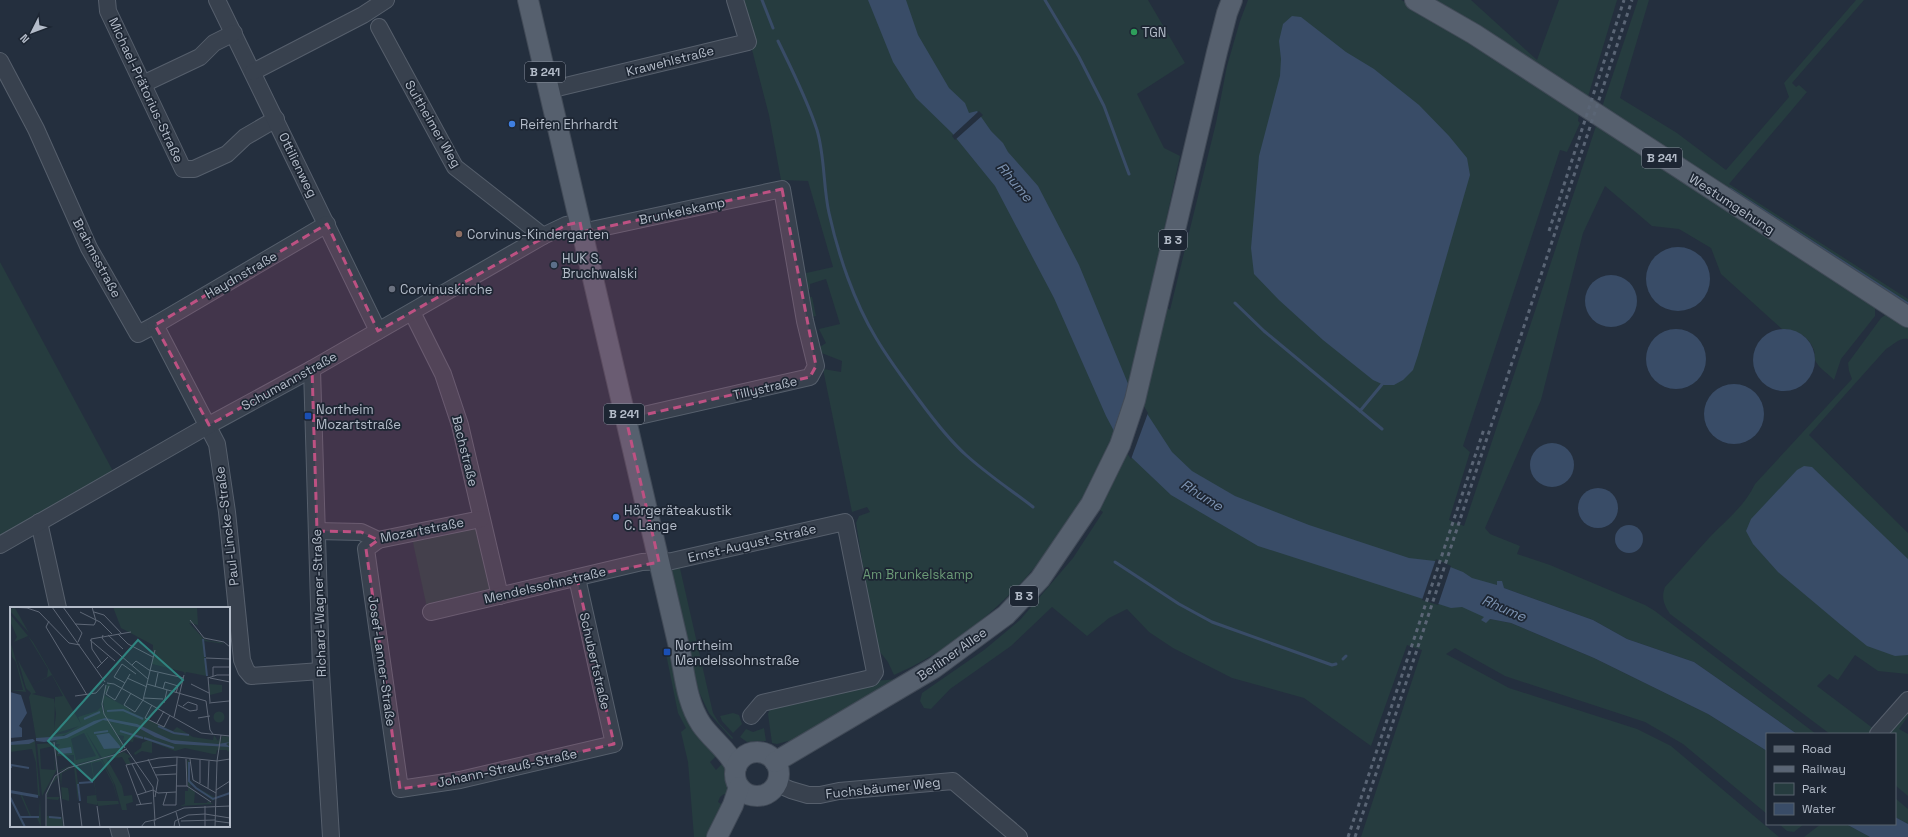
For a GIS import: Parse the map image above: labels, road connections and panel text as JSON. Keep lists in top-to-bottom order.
{
  "streets": {
    "main road": [
      "B 241",
      "Westumgehung",
      "B 3",
      "Berliner Allee"
    ],
    "street": [
      "Krawehlstraße",
      "Michael-Prätorius-Straße",
      "Sultheimer Weg",
      "Ottilienweg",
      "Brunkelskamp",
      "Brahmsstraße",
      "Haydnstraße",
      "Schumannstraße",
      "Tillystraße",
      "Bachstraße",
      "Paul-Lincke-Straße",
      "Mozartstraße",
      "Ernst-August-Straße",
      "Mendelssohnstraße",
      "Richard-Wagner-Straße",
      "Josef-Lanner-Straße",
      "Schubertstraße",
      "Johann-Strauß-Straße",
      "Fuchsbäumer Weg"
    ]
  },
  "crossings": [
    ["Krawehlstraße", "B 241"],
    ["B 241", "Brunkelskamp"],
    ["B 241", "Schumannstraße"],
    ["B 241", "Tillystraße"],
    ["B 241", "Ernst-August-Straße"],
    ["B 241", "Mendelssohnstraße"],
    ["B 241", "Berliner Allee"],
    ["B 241", "Fuchsbäumer Weg"],
    ["Michael-Prätorius-Straße", "Ottilienweg"],
    ["Sultheimer Weg", "Schumannstraße"],
    ["Ottilienweg", "Haydnstraße"],
    ["Ottilienweg", "Schumannstraße"],
    ["Brunkelskamp", "Schumannstraße"],
    ["Brunkelskamp", "Tillystraße"],
    ["Brahmsstraße", "Haydnstraße"],
    ["Schumannstraße", "Bachstraße"],
    ["Schumannstraße", "Paul-Lincke-Straße"],
    ["Schumannstraße", "Richard-Wagner-Straße"],
    ["Bachstraße", "Mozartstraße"],
    ["Bachstraße", "Mendelssohnstraße"],
    ["Paul-Lincke-Straße", "Richard-Wagner-Straße"],
    ["Mozartstraße", "Richard-Wagner-Straße"],
    ["Mozartstraße", "Josef-Lanner-Straße"],
    ["Ernst-August-Straße", "Mendelssohnstraße"],
    ["Mendelssohnstraße", "Schubertstraße"],
    ["Berliner Allee", "Fuchsbäumer Weg"],
    ["Josef-Lanner-Straße", "Johann-Strauß-Straße"],
    ["Schubertstraße", "Johann-Strauß-Straße"]
  ],
  "water": ["Rhume"],
  "parks": ["Am Brunkelskamp"],
  "places": {
    "other": [
      "TGN",
      "Reifen Ehrhardt",
      "Corvinus-Kindergarten",
      "HUK S. Bruchwalski",
      "Corvinuskirche",
      "Hörgeräteakustik C. Lange"
    ],
    "transit": ["Northeim Mozartstraße", "Northeim Mendelssohnstraße"]
  },
  "legend": [
    "Road",
    "Railway",
    "Park",
    "Water"
  ],
  "north": "bottom left"
}
